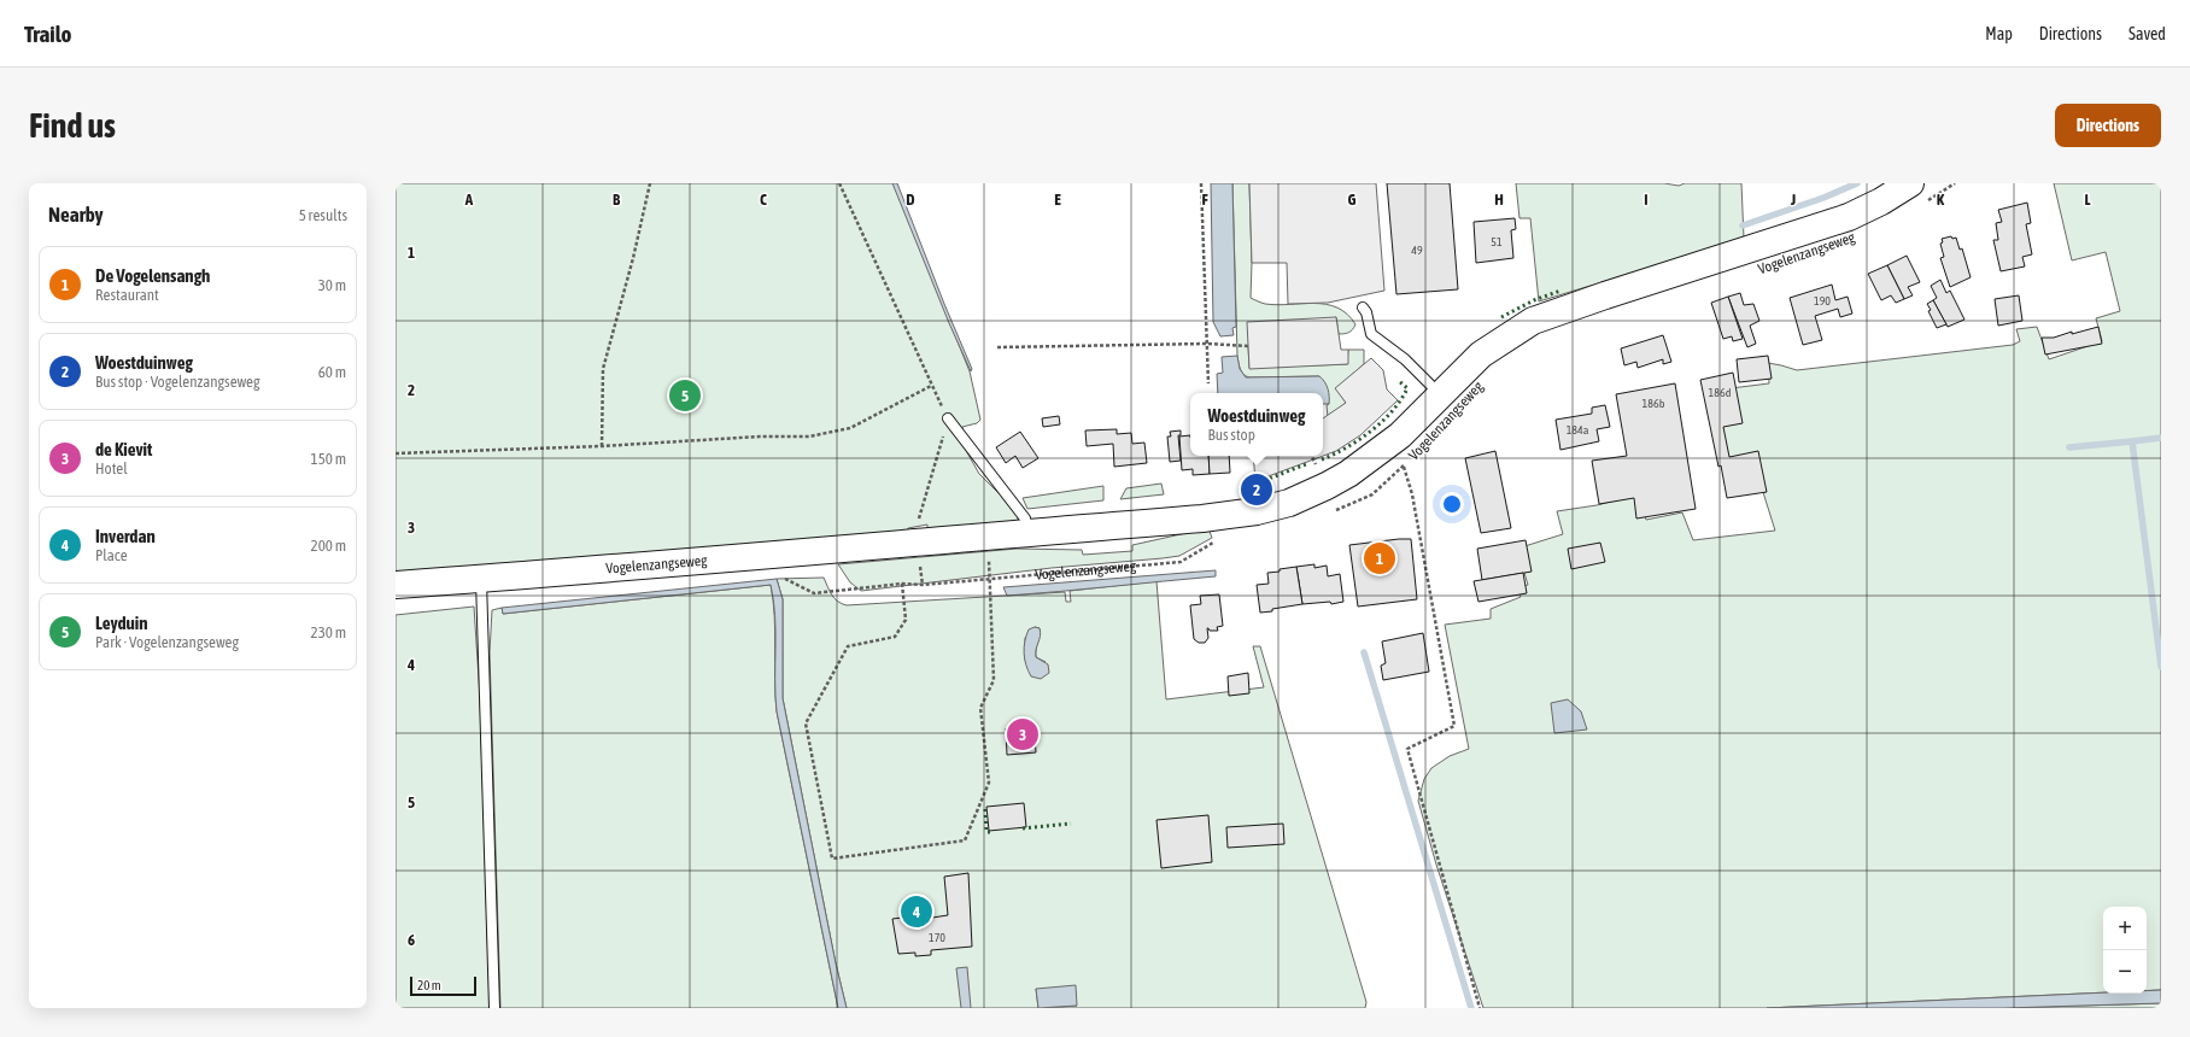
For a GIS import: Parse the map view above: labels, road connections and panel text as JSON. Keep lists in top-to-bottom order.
{
  "streets": {
    "main road": ["Vogelenzangseweg"]
  },
  "house_numbers": [
    "51",
    "49",
    "190",
    "186d",
    "186b",
    "184a",
    "170"
  ],
  "scale_bar": "20 m",
  "page": {
    "header": "Trailo",
    "nav": ["Map", "Directions", "Saved"],
    "buttons": "Directions",
    "title": "Find us",
    "heading": ["Nearby", "5 results"],
    "list": [
      {
        "mark": "1",
        "name": "De Vogelensangh",
        "note": "Restaurant",
        "value": "30 m"
      },
      {
        "mark": "2",
        "name": "Woestduinweg",
        "note": "Bus stop · Vogelenzangseweg",
        "value": "60 m"
      },
      {
        "mark": "3",
        "name": "de Kievit",
        "note": "Hotel",
        "value": "150 m"
      },
      {
        "mark": "4",
        "name": "Inverdan",
        "note": "Place",
        "value": "200 m"
      },
      {
        "mark": "5",
        "name": "Leyduin",
        "note": "Park · Vogelenzangseweg",
        "value": "230 m"
      }
    ],
    "pins": [
      "5",
      "2",
      "1",
      "3",
      "4"
    ],
    "popup": ["Woestduinweg", "Bus stop"],
    "map_buttons": ["+", "−"],
    "scale": "20 m"
  },
  "grid": {
    "columns": [
      "A",
      "B",
      "C",
      "D",
      "E",
      "F",
      "G",
      "H",
      "I",
      "J",
      "K",
      "L"
    ],
    "rows": [
      "1",
      "2",
      "3",
      "4",
      "5",
      "6"
    ]
  }
}
